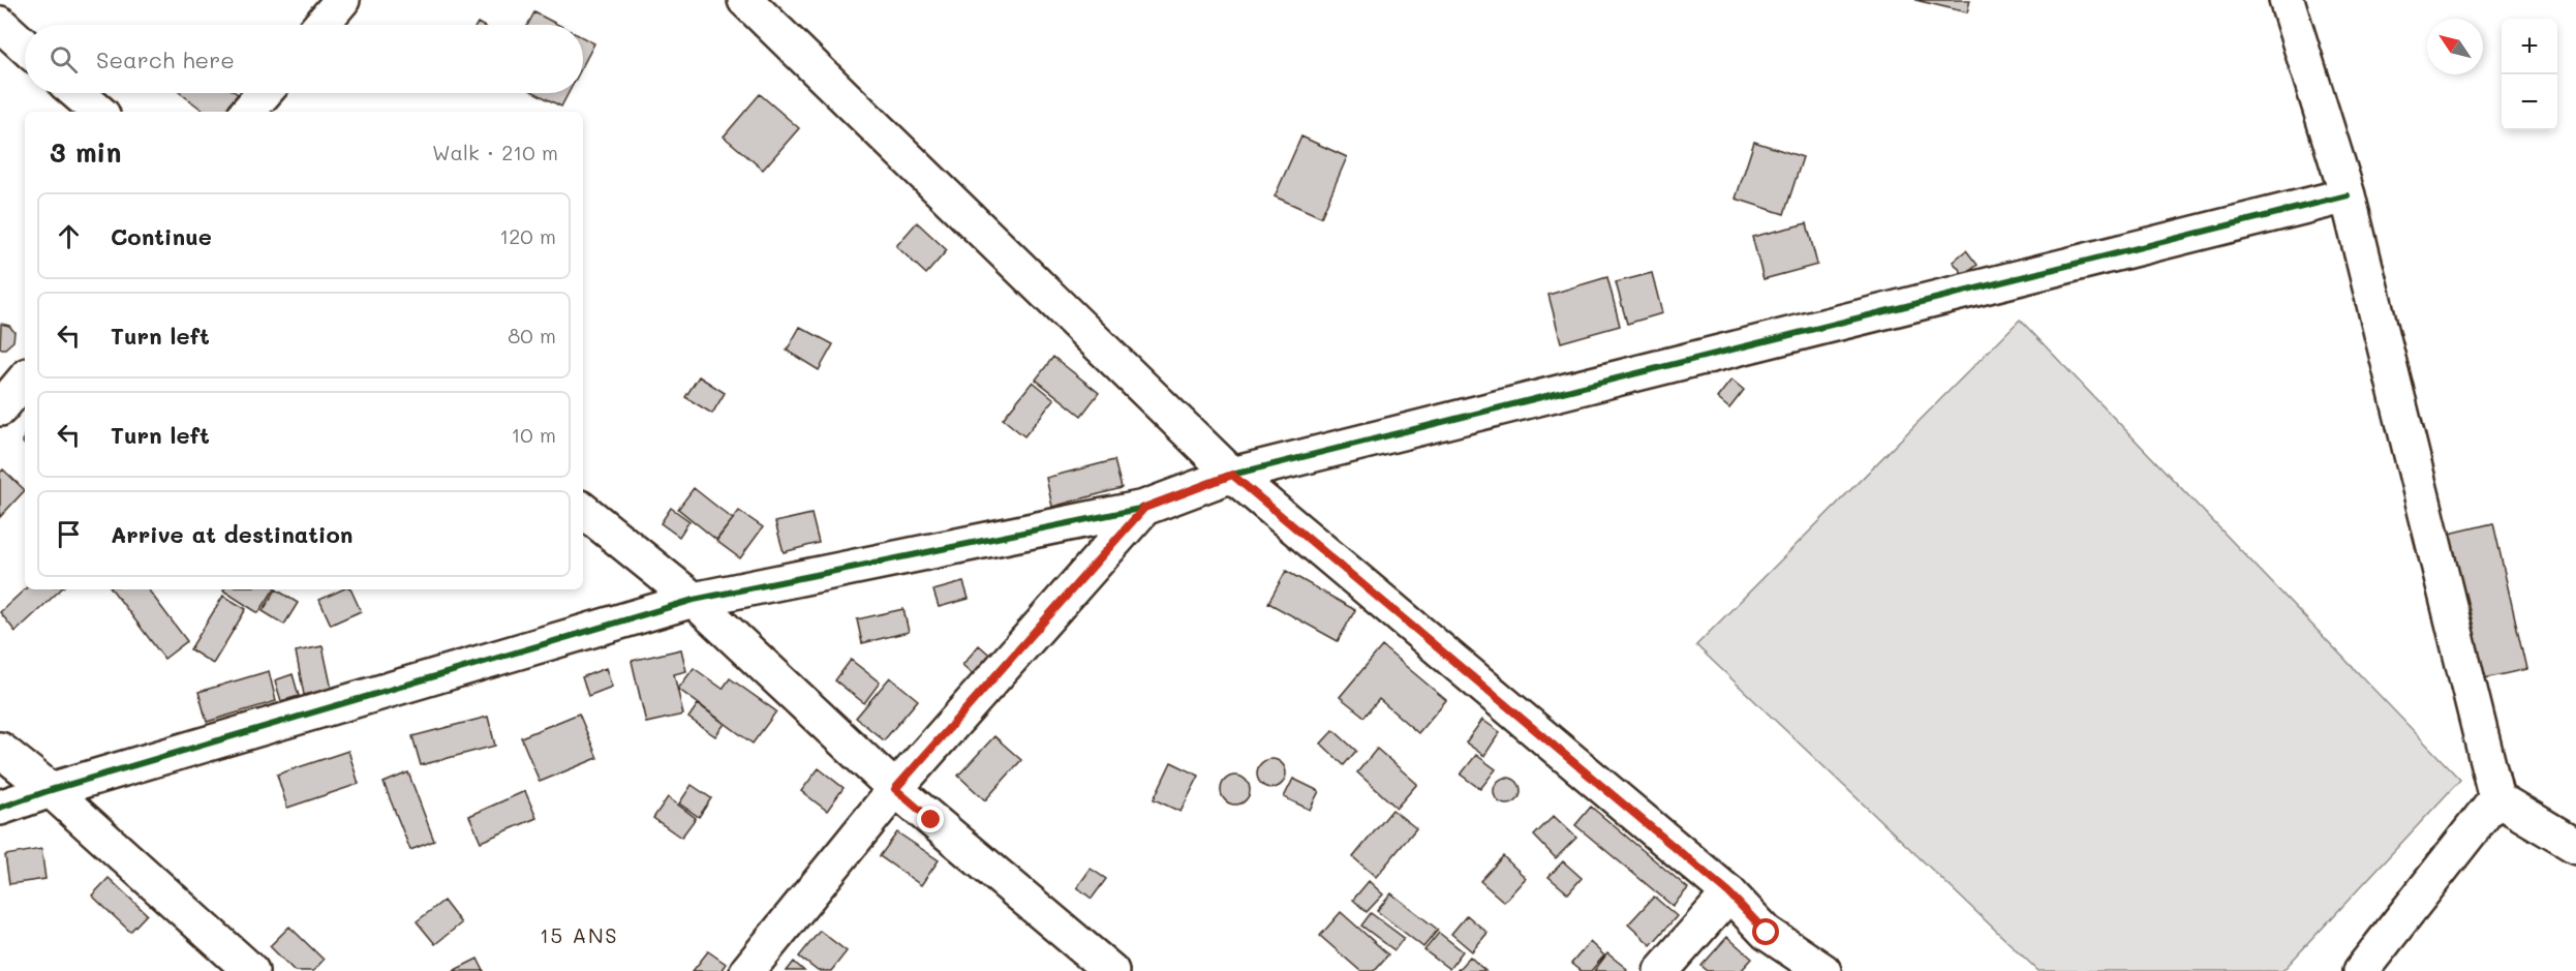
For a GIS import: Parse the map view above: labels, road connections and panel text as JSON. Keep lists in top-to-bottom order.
{
  "districts": ["15 ANS"],
  "north": "top left",
  "page": {
    "map_buttons": ["+", "−"],
    "search": "Search here",
    "heading": ["3 min", "Walk · 210 m"],
    "list": [
      ["Continue", "120 m"],
      ["Turn left", "80 m"],
      ["Turn left", "10 m"],
      "Arrive at destination"
    ]
  }
}
